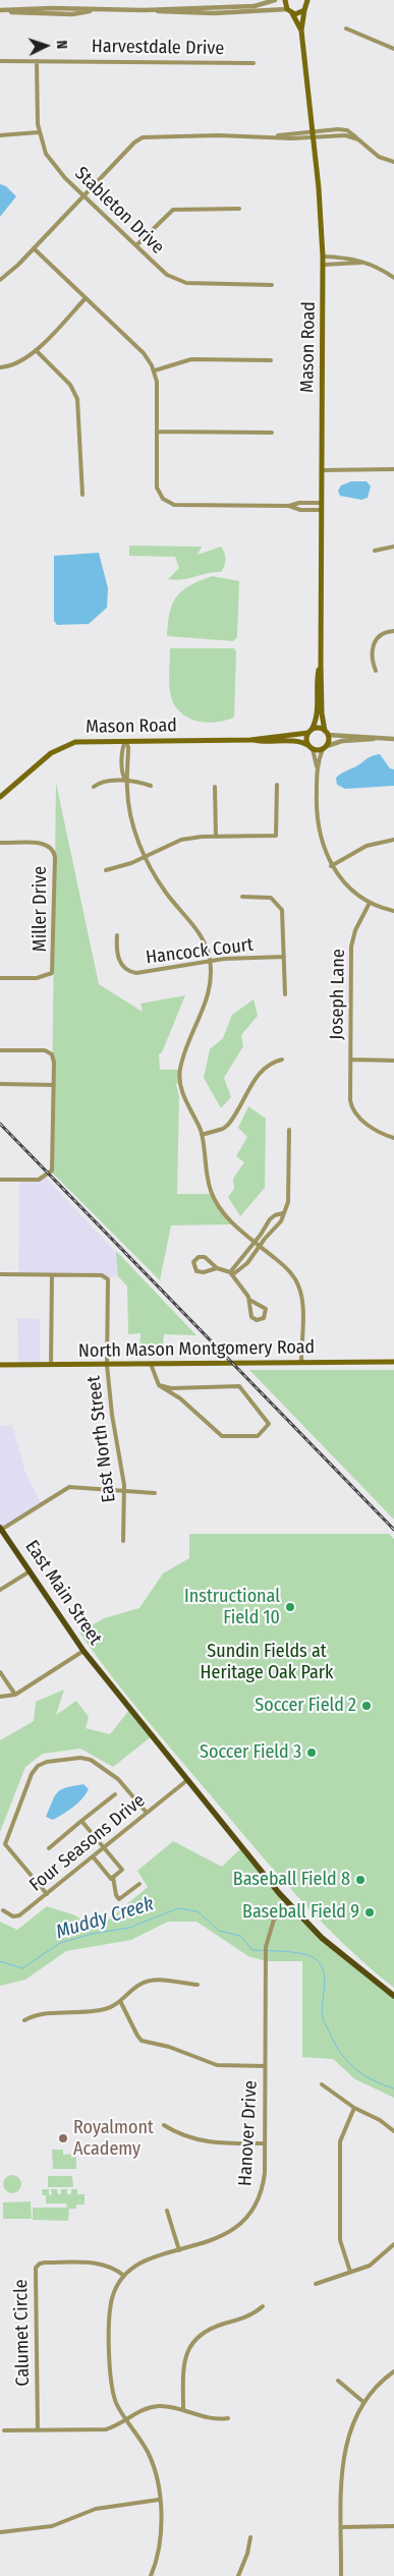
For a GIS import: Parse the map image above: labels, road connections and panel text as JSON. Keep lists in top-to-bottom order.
{
  "streets": {
    "main road": ["Mason Road", "North Mason Montgomery Road", "East Main Street"],
    "street": [
      "Harvestdale Drive",
      "Stableton Drive",
      "Miller Drive",
      "Hancock Court",
      "Joseph Lane",
      "East North Street",
      "Four Seasons Drive",
      "Hanover Drive",
      "Calumet Circle"
    ]
  },
  "crossings": [
    ["Harvestdale Drive", "Stableton Drive"],
    ["North Mason Montgomery Road", "East North Street"],
    ["East Main Street", "Four Seasons Drive"],
    ["East Main Street", "Hanover Drive"],
    ["Hanover Drive", "Calumet Circle"]
  ],
  "water": ["Muddy Creek"],
  "parks": ["Sundin Fields at Heritage Oak Park"],
  "places": [
    "Instructional Field 10",
    "Soccer Field 2",
    "Soccer Field 3",
    "Baseball Field 8",
    "Baseball Field 9",
    "Royalmont Academy"
  ],
  "north": "right"
}
